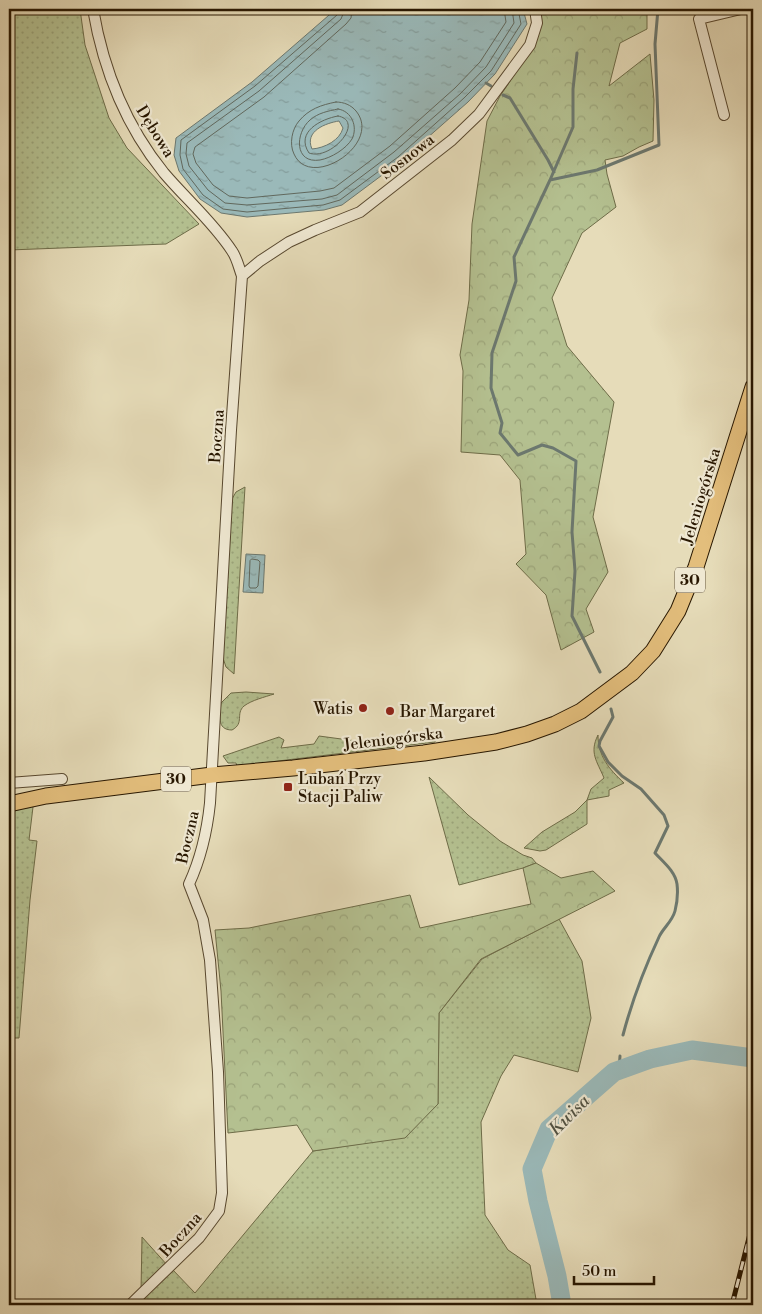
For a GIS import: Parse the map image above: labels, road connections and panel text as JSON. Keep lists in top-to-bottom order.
{
  "streets": {
    "main road": ["Jeleniogórska", "30"],
    "street": ["Dębowa", "Sosnowa", "Boczna"]
  },
  "crossings": [
    ["Dębowa", "Sosnowa"],
    ["Dębowa", "Boczna"],
    ["Sosnowa", "Boczna"],
    ["Boczna", "Jeleniogórska"]
  ],
  "water": ["Kwisa"],
  "places": {
    "other": ["Watis", "Bar Margaret"],
    "transit": ["Lubań Przy Stacji Paliw"]
  },
  "scale_bar": "50 m"
}
